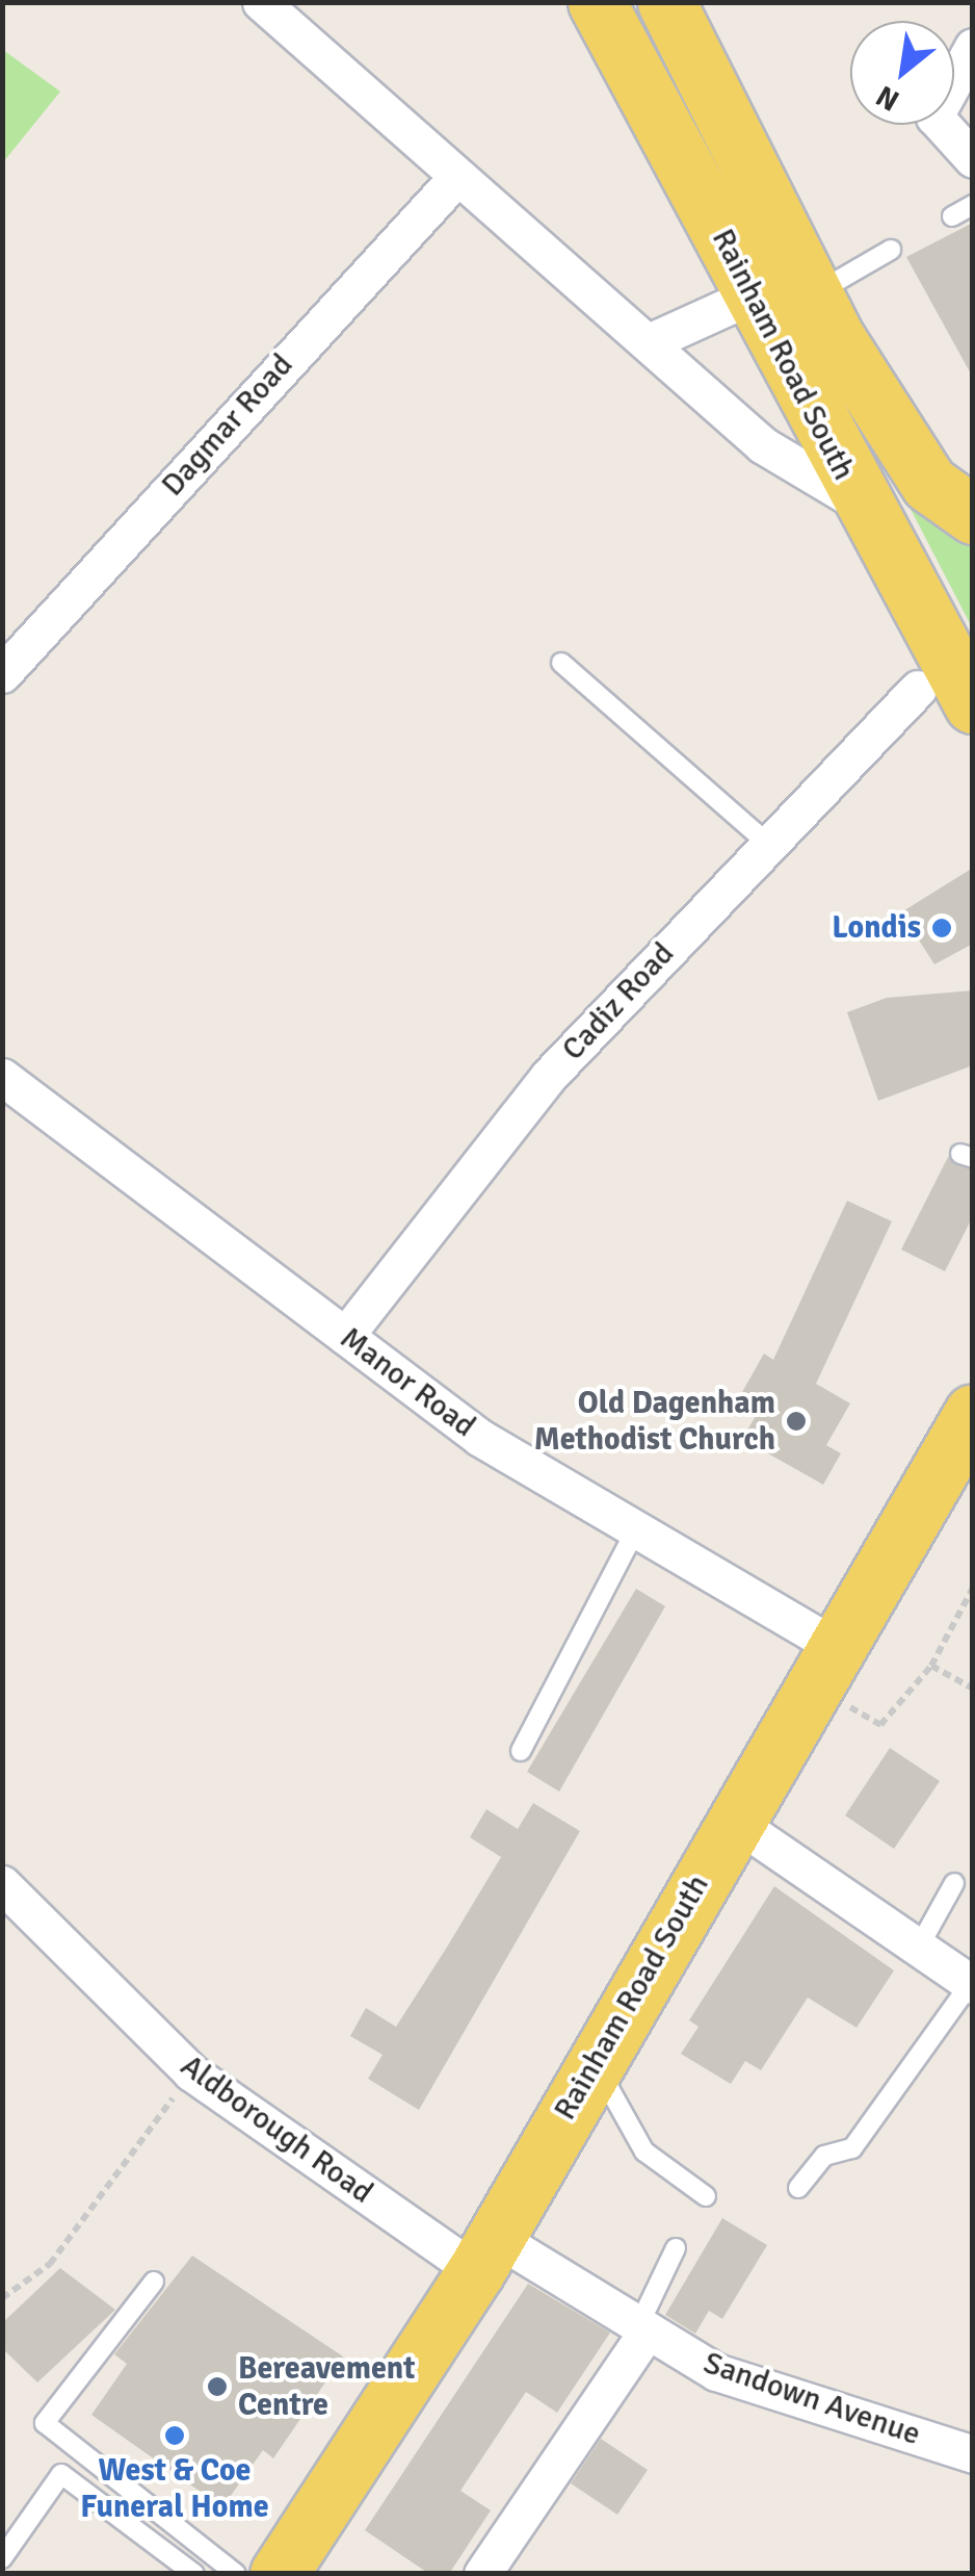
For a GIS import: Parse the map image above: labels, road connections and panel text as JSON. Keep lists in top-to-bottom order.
{
  "streets": {
    "main road": ["Rainham Road South"],
    "street": [
      "Dagmar Road",
      "Cadiz Road",
      "Manor Road",
      "Aldborough Road",
      "Sandown Avenue"
    ]
  },
  "crossings": [
    ["Rainham Road South", "Manor Road"],
    ["Rainham Road South", "Aldborough Road"],
    ["Rainham Road South", "Sandown Avenue"],
    ["Cadiz Road", "Manor Road"],
    ["Aldborough Road", "Sandown Avenue"]
  ],
  "places": [
    "Londis",
    "Old Dagenham Methodist Church",
    "Bereavement Centre",
    "West & Coe Funeral Home"
  ],
  "north": "bottom left"
}
